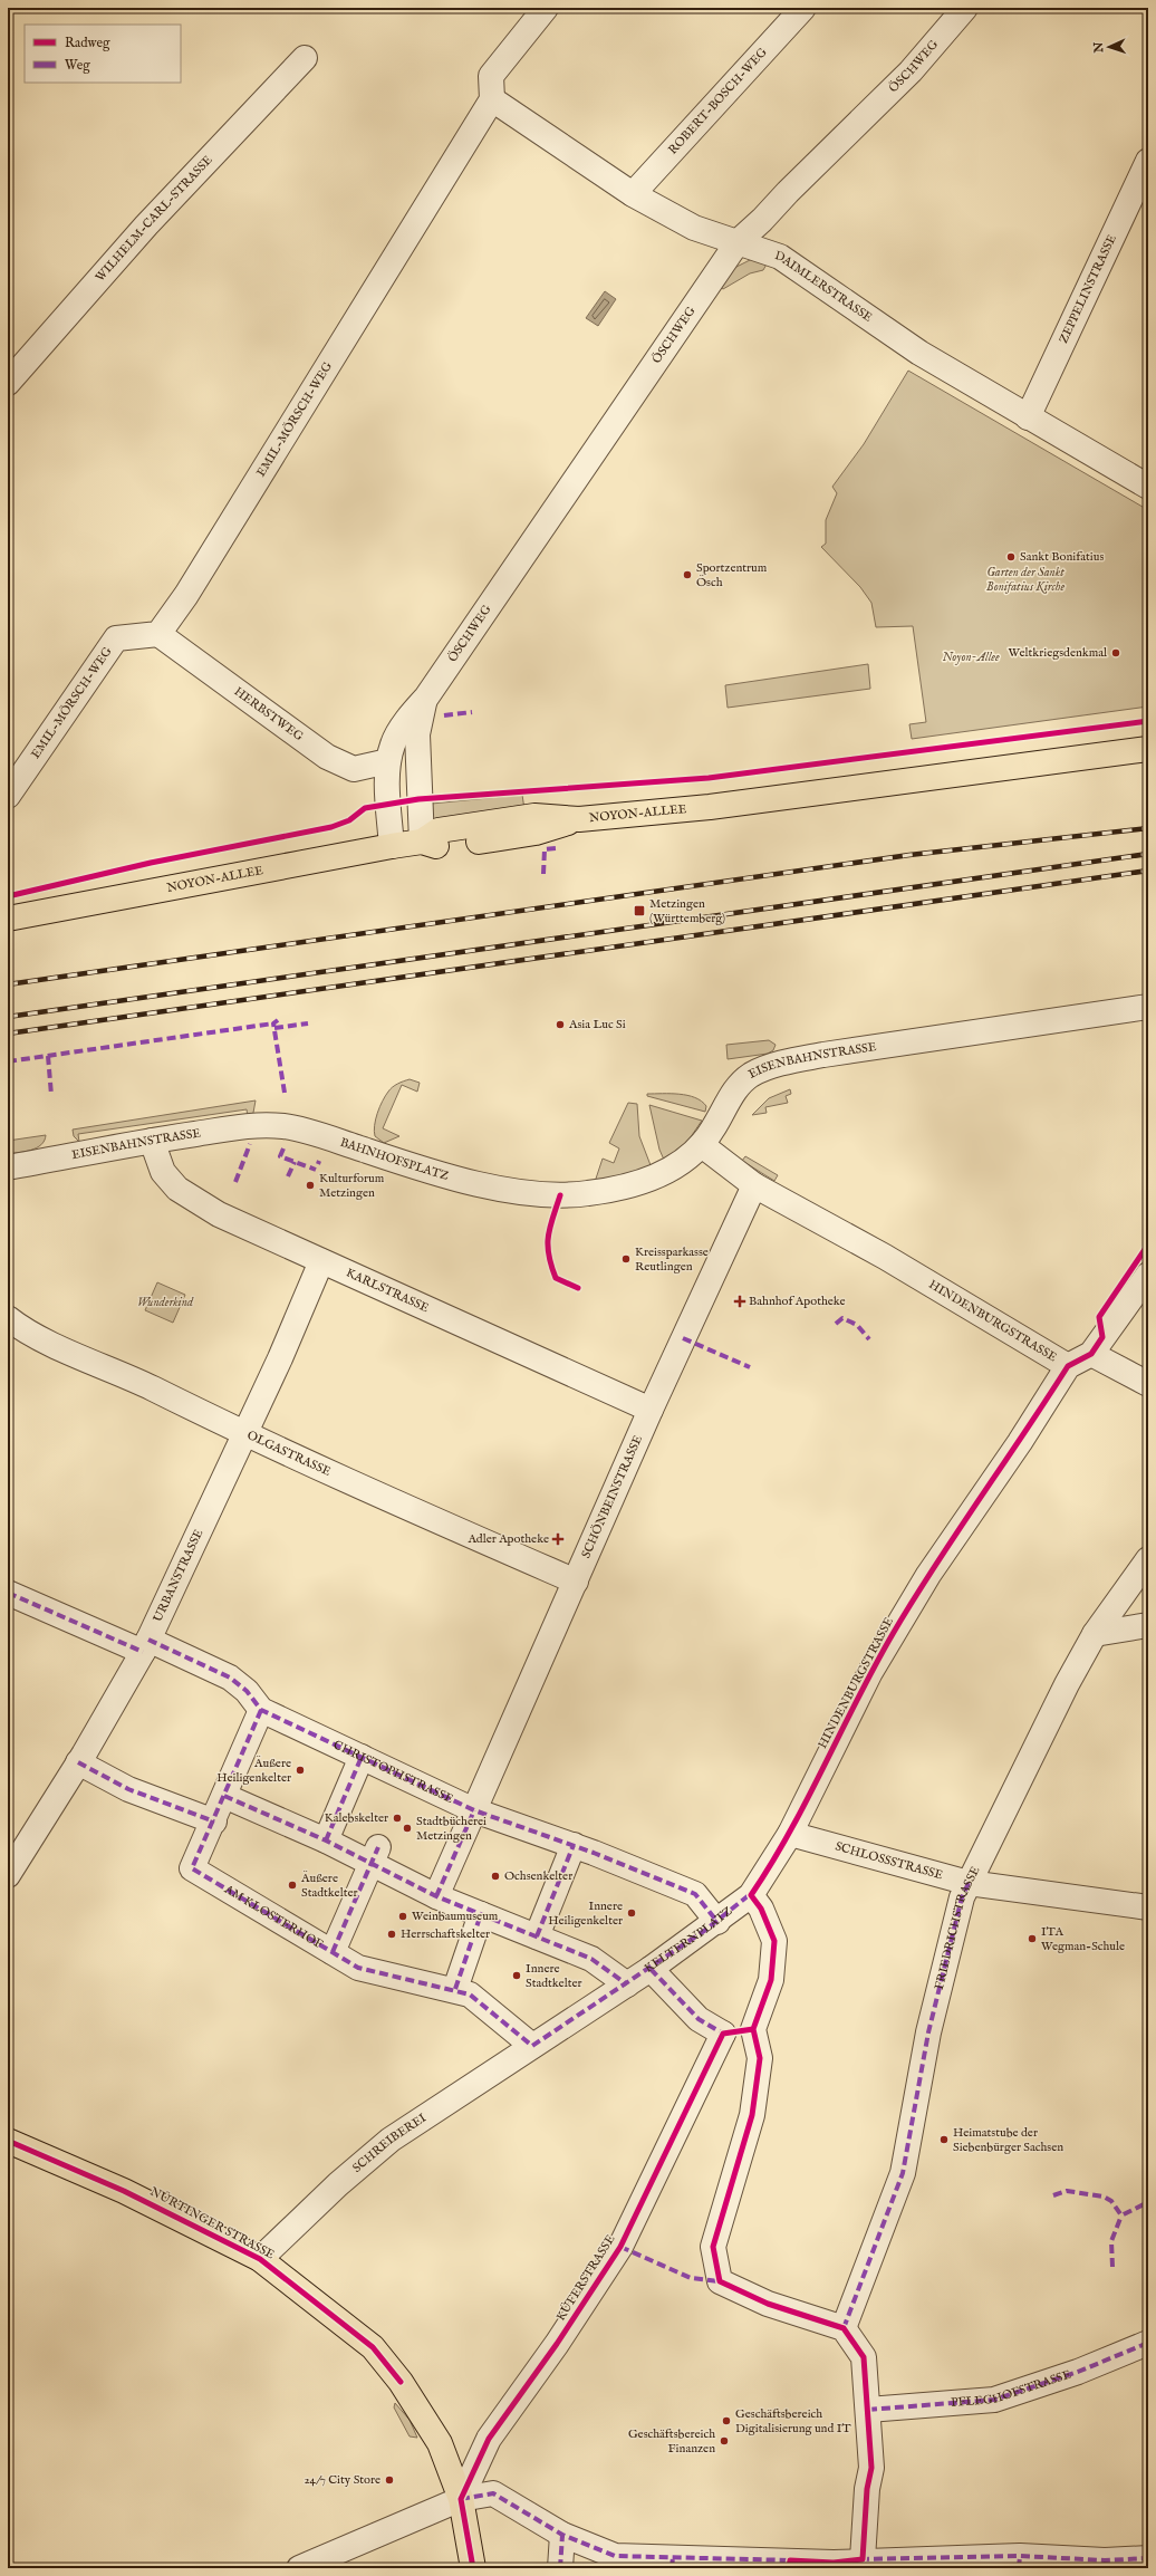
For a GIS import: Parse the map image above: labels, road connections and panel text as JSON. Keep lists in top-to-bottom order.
{
  "streets": {
    "main road": ["NOYON-ALLEE", "NÜRTINGER STRASSE"],
    "street": [
      "ÖSCHWEG",
      "ROBERT-BOSCH-WEG",
      "WILHELM-CARL-STRASSE",
      "DAIMLERSTRASSE",
      "ZEPPELINSTRASSE",
      "EMIL-MÖRSCH-WEG",
      "HERBSTWEG",
      "EISENBAHNSTRASSE",
      "BAHNHOFSPLATZ",
      "KARLSTRASSE",
      "HINDENBURGSTRASSE",
      "OLGASTRASSE",
      "SCHÖNBEINSTRASSE",
      "URBANSTRASSE",
      "CHRISTOPHSTRASSE",
      "SCHLOSSSTRASSE",
      "AM KLOSTERHOF",
      "FRIEDRICHSTRASSE",
      "KELTERNPLATZ",
      "SCHREIBEREI",
      "KÜFERSTRASSE",
      "PFLEGHOFSTRASSE"
    ]
  },
  "crossings": [
    ["ÖSCHWEG", "DAIMLERSTRASSE"],
    ["ÖSCHWEG", "HERBSTWEG"],
    ["ÖSCHWEG", "NOYON-ALLEE"],
    ["ROBERT-BOSCH-WEG", "DAIMLERSTRASSE"],
    ["DAIMLERSTRASSE", "ZEPPELINSTRASSE"],
    ["DAIMLERSTRASSE", "EMIL-MÖRSCH-WEG"],
    ["EMIL-MÖRSCH-WEG", "HERBSTWEG"],
    ["EISENBAHNSTRASSE", "BAHNHOFSPLATZ"],
    ["EISENBAHNSTRASSE", "KARLSTRASSE"],
    ["EISENBAHNSTRASSE", "HINDENBURGSTRASSE"],
    ["KARLSTRASSE", "SCHÖNBEINSTRASSE"],
    ["KARLSTRASSE", "URBANSTRASSE"],
    ["HINDENBURGSTRASSE", "SCHÖNBEINSTRASSE"],
    ["HINDENBURGSTRASSE", "SCHLOSSSTRASSE"],
    ["HINDENBURGSTRASSE", "KELTERNPLATZ"],
    ["OLGASTRASSE", "SCHÖNBEINSTRASSE"],
    ["OLGASTRASSE", "URBANSTRASSE"],
    ["SCHÖNBEINSTRASSE", "CHRISTOPHSTRASSE"],
    ["URBANSTRASSE", "CHRISTOPHSTRASSE"],
    ["CHRISTOPHSTRASSE", "KELTERNPLATZ"],
    ["SCHLOSSSTRASSE", "FRIEDRICHSTRASSE"],
    ["AM KLOSTERHOF", "KELTERNPLATZ"],
    ["AM KLOSTERHOF", "SCHREIBEREI"],
    ["KELTERNPLATZ", "SCHREIBEREI"],
    ["SCHREIBEREI", "NÜRTINGER STRASSE"],
    ["NÜRTINGER STRASSE", "KÜFERSTRASSE"]
  ],
  "parks": ["Garten der Sankt Bonifatius Kirche", "Noyon-Allee", "Wunderkind"],
  "places": {
    "other": [
      "Sankt Bonifatius",
      "Sportzentrum Ösch",
      "Weltkriegsdenkmal",
      "Asia Luc Si",
      "Kulturforum Metzingen",
      "Kreissparkasse Reutlingen",
      "Äußere Heiligenkelter",
      "Kalebskelter",
      "Stadtbücherei Metzingen",
      "Ochsenkelter",
      "Äußere Stadtkelter",
      "Innere Heiligenkelter",
      "Weinbaumuseum",
      "Herrschaftskelter",
      "ITA Wegman-Schule",
      "Innere Stadtkelter",
      "Heimatstube der Siebenbürger Sachsen",
      "Geschäftsbereich Digitalisierung und IT",
      "Geschäftsbereich Finanzen",
      "24/7 City Store"
    ],
    "transit": ["Metzingen (Württemberg)"],
    "health": ["Bahnhof Apotheke", "Adler Apotheke"]
  },
  "legend": ["Radweg", "Weg"],
  "north": "left"
}
